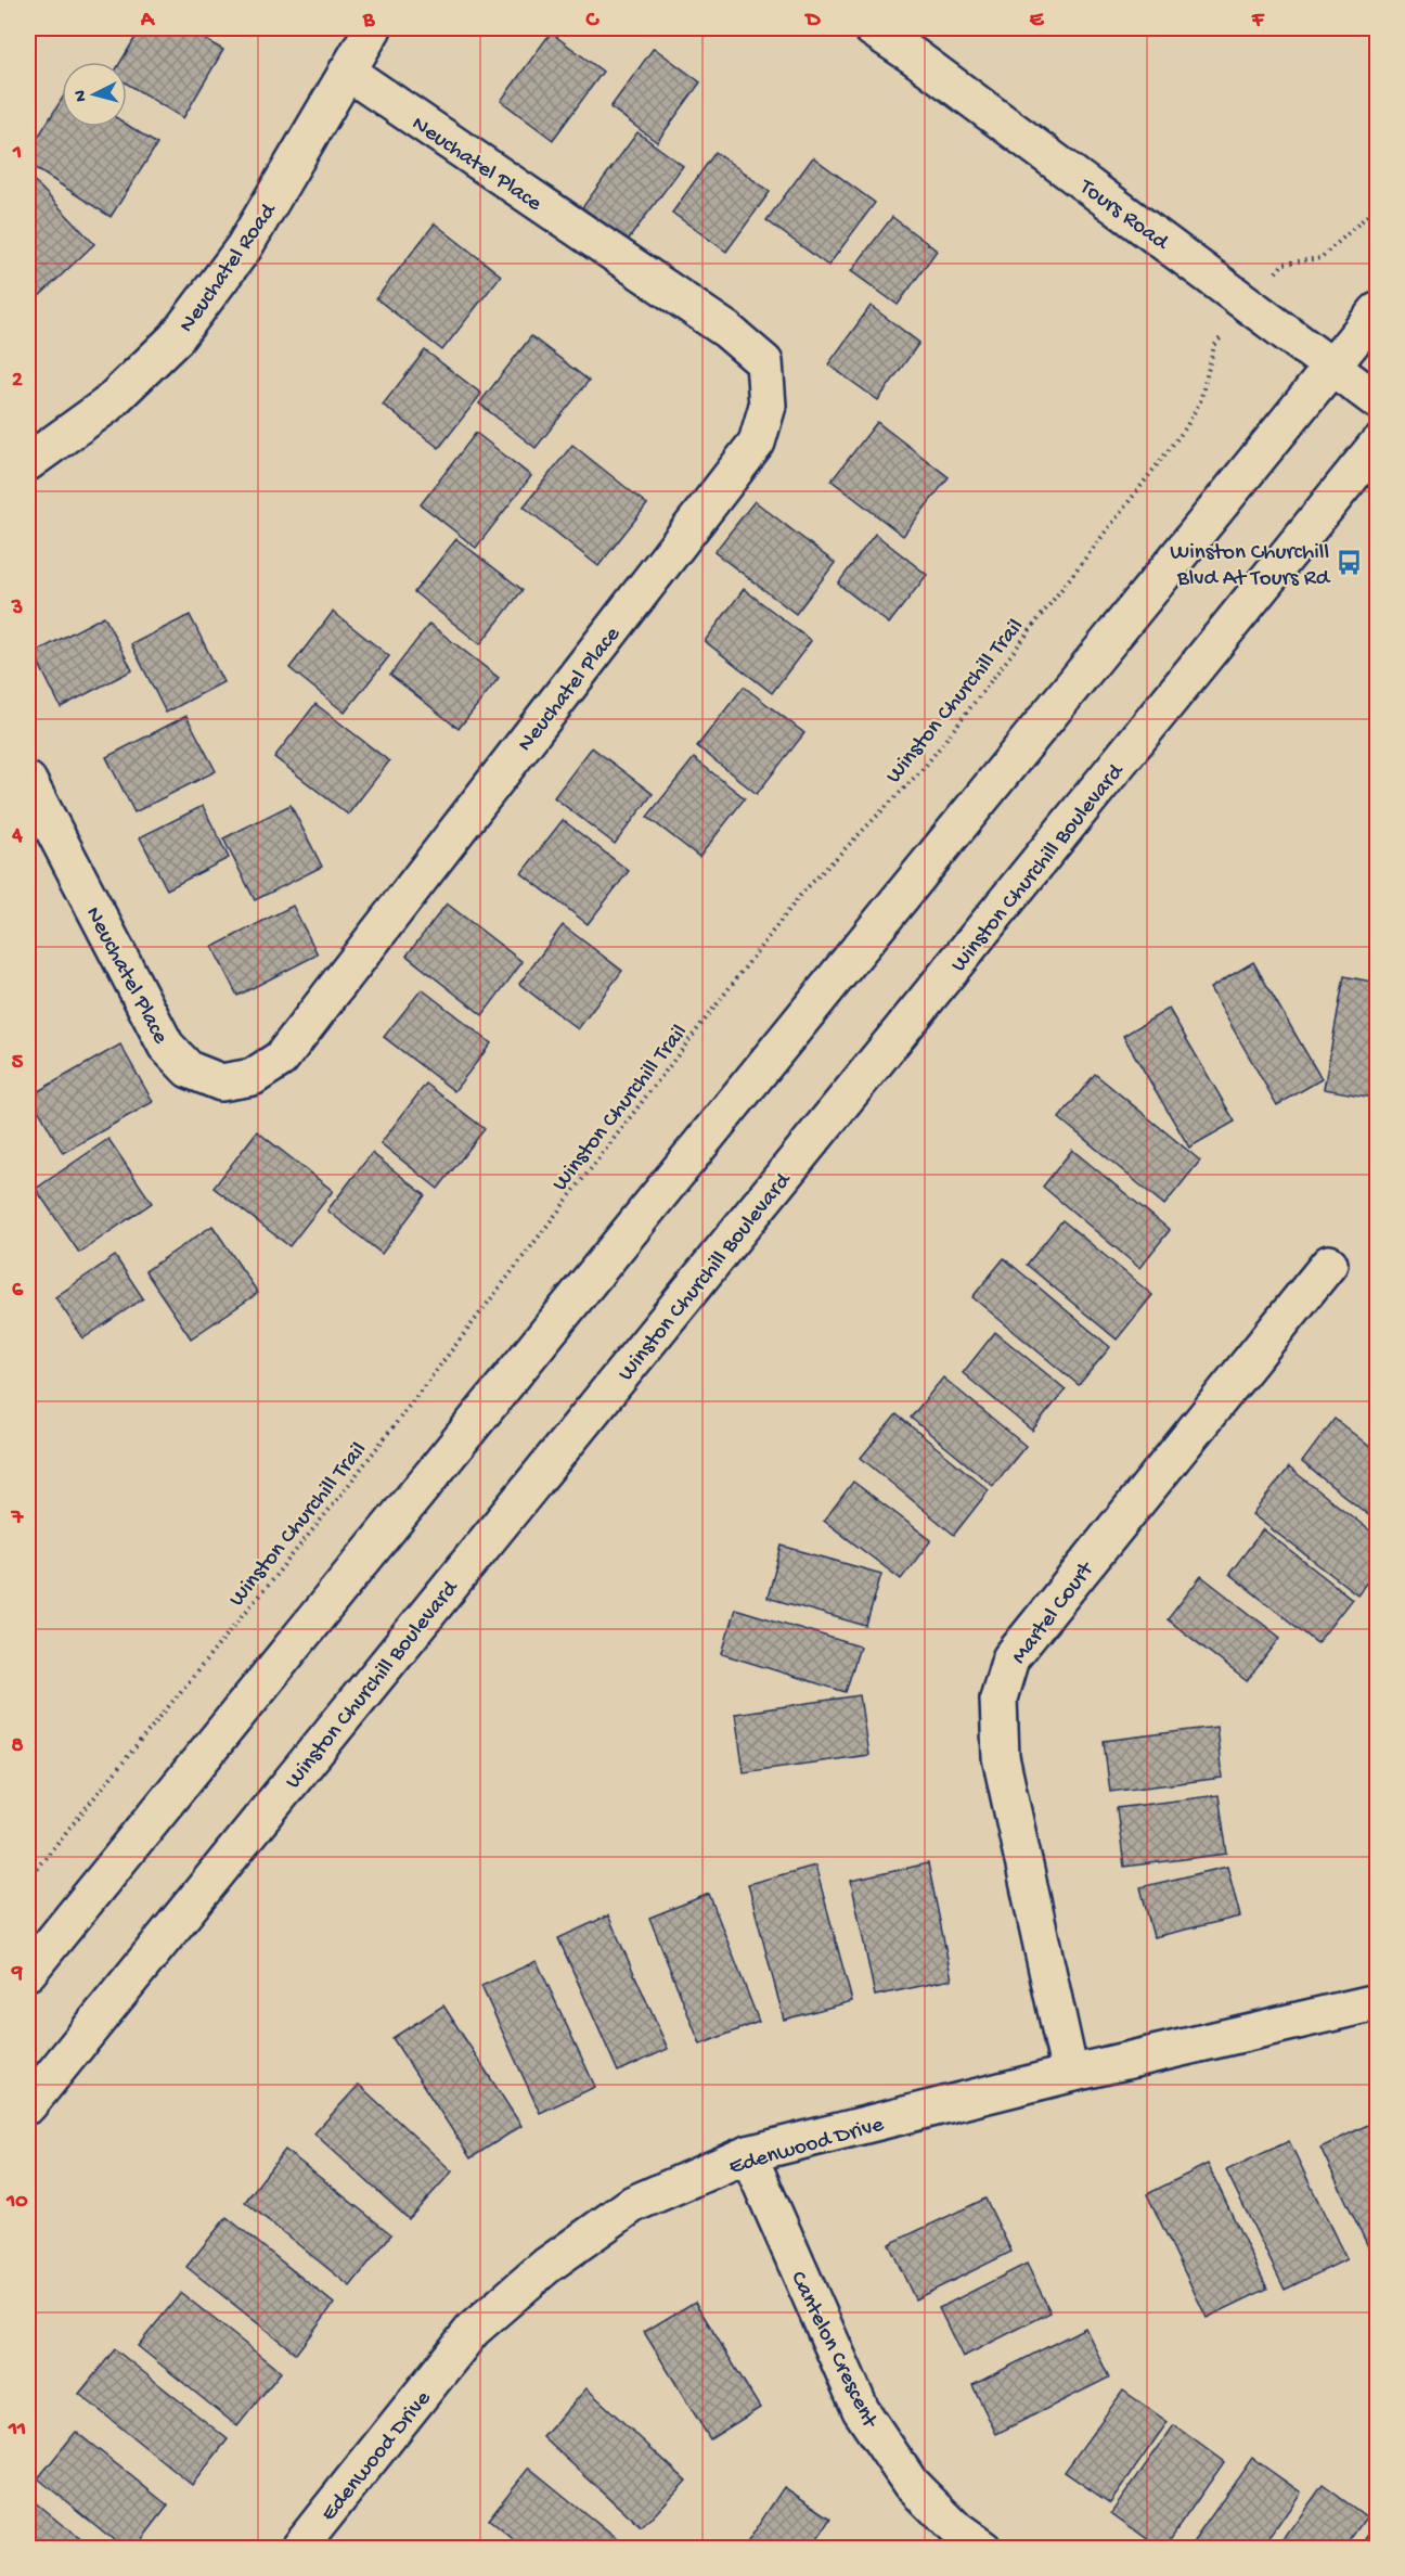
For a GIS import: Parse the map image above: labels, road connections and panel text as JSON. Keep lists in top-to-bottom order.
{
  "streets": {
    "street": [
      "Neuchatel Place",
      "Tours Road",
      "Neuchatel Road",
      "Winston Churchill Boulevard",
      "Martel Court",
      "Edenwood Drive",
      "Cantelon Crescent"
    ],
    "path": ["Winston Churchill Trail"]
  },
  "crossings": [
    ["Neuchatel Place", "Neuchatel Road"],
    ["Martel Court", "Edenwood Drive"],
    ["Edenwood Drive", "Cantelon Crescent"]
  ],
  "places": {
    "bus stop": ["Winston Churchill Blvd At Tours Rd"]
  },
  "north": "left",
  "grid": {
    "columns": [
      "A",
      "B",
      "C",
      "D",
      "E",
      "F"
    ],
    "rows": [
      "1",
      "2",
      "3",
      "4",
      "5",
      "6",
      "7",
      "8",
      "9",
      "10",
      "11"
    ]
  }
}
